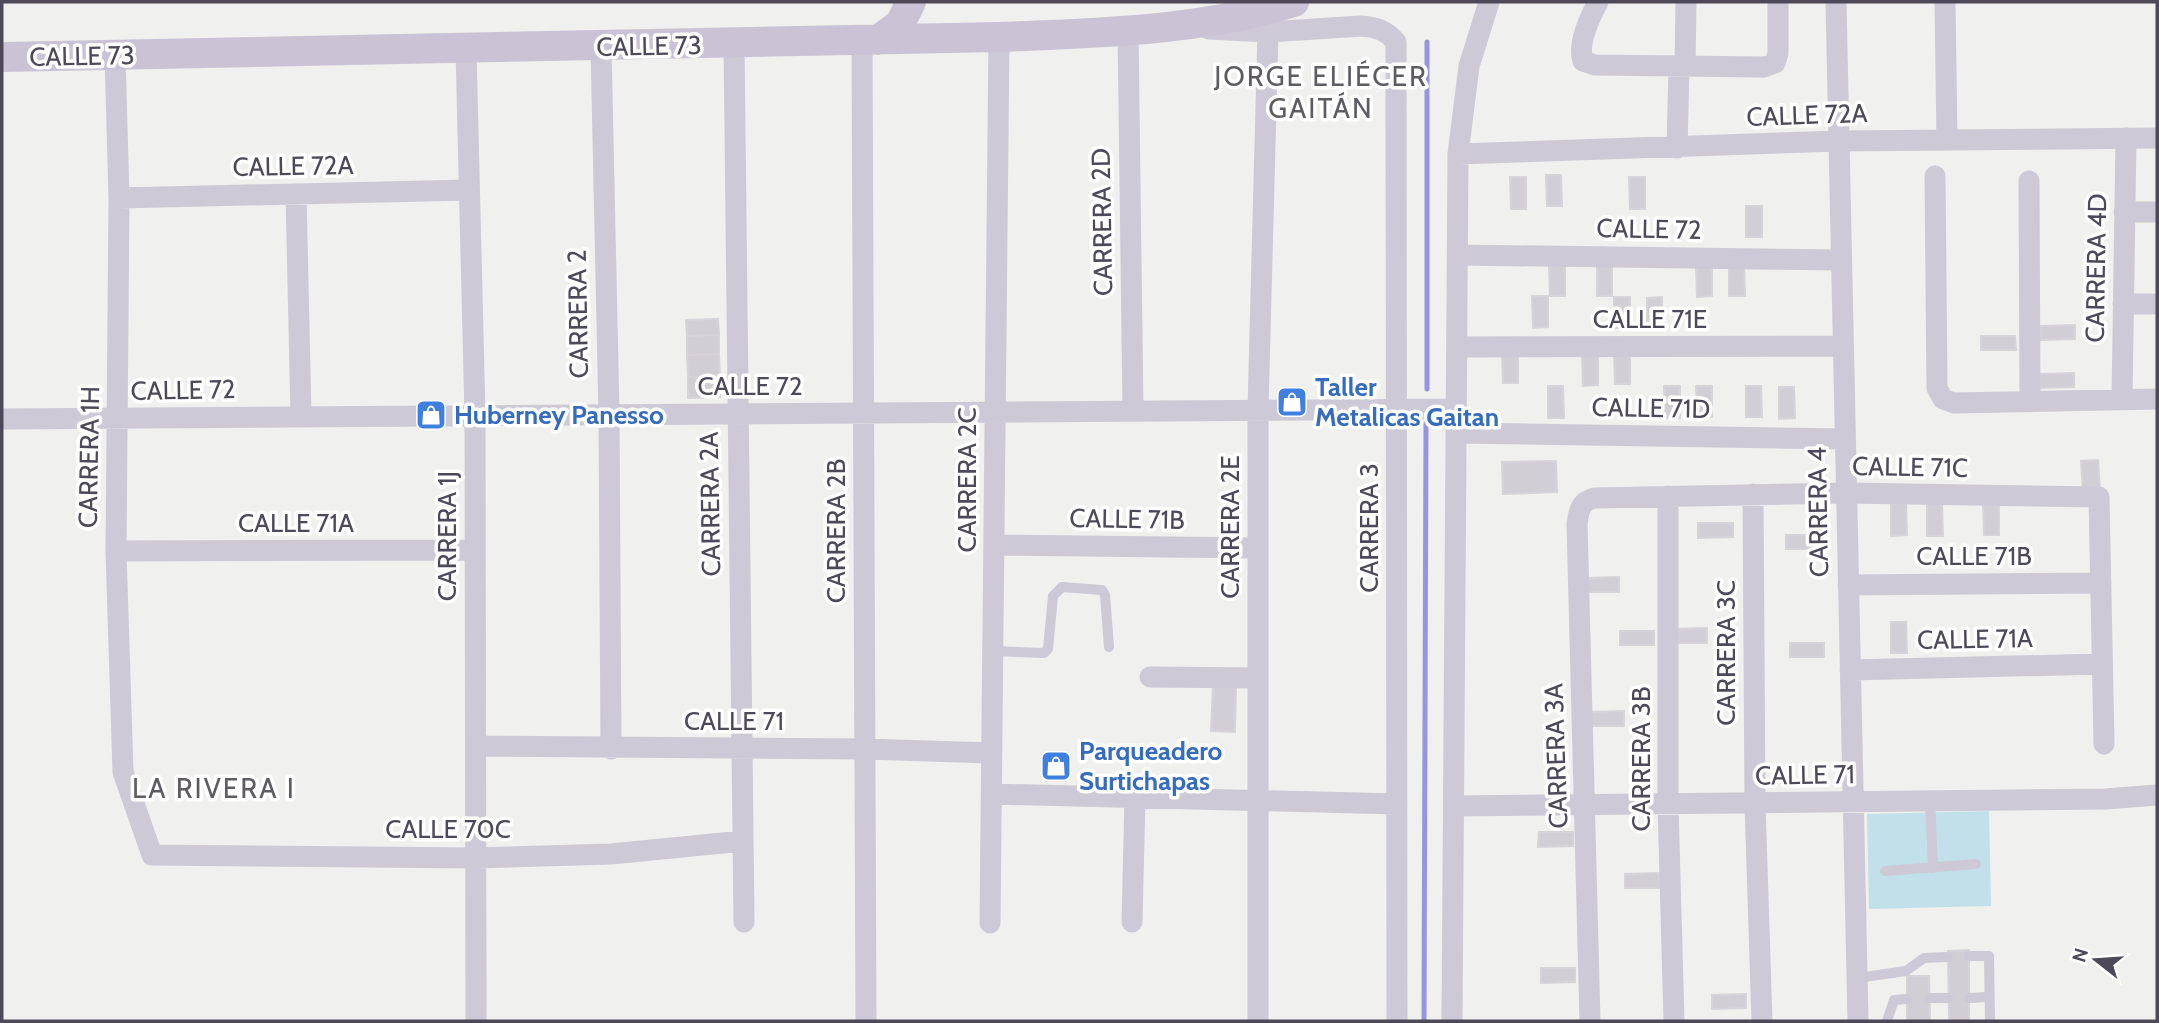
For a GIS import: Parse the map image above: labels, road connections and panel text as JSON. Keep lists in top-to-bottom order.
{
  "streets": {
    "main road": ["CALLE 73"],
    "street": [
      "CALLE 72A",
      "CARRERA 2D",
      "CALLE 72",
      "CARRERA 4D",
      "CARRERA 2",
      "CALLE 71E",
      "CALLE 71D",
      "CARRERA 1H",
      "CALLE 71C",
      "CARRERA 2C",
      "CARRERA 2A",
      "CARRERA 4",
      "CALLE 71B",
      "CALLE 71A",
      "CARRERA 2E",
      "CARRERA 3",
      "CARRERA 2B",
      "CARRERA 1J",
      "CARRERA 3C",
      "CALLE 71",
      "CARRERA 3A",
      "CARRERA 3B",
      "CALLE 70C"
    ]
  },
  "crossings": [
    ["CALLE 73", "CARRERA 2D"],
    ["CALLE 73", "CARRERA 2"],
    ["CALLE 73", "CARRERA 1H"],
    ["CALLE 73", "CARRERA 2C"],
    ["CALLE 73", "CARRERA 2A"],
    ["CALLE 73", "CARRERA 3"],
    ["CALLE 73", "CARRERA 2B"],
    ["CALLE 73", "CARRERA 1J"],
    ["CALLE 72A", "CARRERA 4D"],
    ["CALLE 72A", "CARRERA 1H"],
    ["CALLE 72A", "CARRERA 4"],
    ["CALLE 72A", "CARRERA 1J"],
    ["CARRERA 2D", "CALLE 72"],
    ["CALLE 72", "CARRERA 2"],
    ["CALLE 72", "CARRERA 1H"],
    ["CALLE 72", "CARRERA 2C"],
    ["CALLE 72", "CARRERA 2A"],
    ["CALLE 72", "CARRERA 4"],
    ["CALLE 72", "CARRERA 2E"],
    ["CALLE 72", "CARRERA 3"],
    ["CALLE 72", "CARRERA 2B"],
    ["CALLE 72", "CARRERA 1J"],
    ["CARRERA 2", "CALLE 71"],
    ["CALLE 71E", "CARRERA 4"],
    ["CALLE 71D", "CARRERA 4"],
    ["CARRERA 1H", "CALLE 71A"],
    ["CARRERA 1H", "CALLE 70C"],
    ["CALLE 71C", "CARRERA 4"],
    ["CALLE 71C", "CALLE 71B"],
    ["CALLE 71C", "CARRERA 3C"],
    ["CALLE 71C", "CARRERA 3A"],
    ["CALLE 71C", "CARRERA 3B"],
    ["CARRERA 2C", "CALLE 71B"],
    ["CARRERA 2C", "CALLE 71"],
    ["CARRERA 2A", "CALLE 71"],
    ["CARRERA 2A", "CALLE 70C"],
    ["CARRERA 4", "CALLE 71B"],
    ["CARRERA 4", "CALLE 71A"],
    ["CARRERA 4", "CALLE 71"],
    ["CALLE 71B", "CARRERA 2E"],
    ["CALLE 71A", "CARRERA 1J"],
    ["CARRERA 2E", "CARRERA 3"],
    ["CARRERA 2B", "CALLE 71"],
    ["CARRERA 1J", "CALLE 71"],
    ["CARRERA 1J", "CALLE 70C"],
    ["CARRERA 3C", "CALLE 71"],
    ["CALLE 71", "CARRERA 3A"],
    ["CALLE 71", "CARRERA 3B"]
  ],
  "districts": ["JORGE ELIÉCER GAITÁN", "LA RIVERA I"],
  "places": {
    "shop": ["Taller Metalicas Gaitan", "Huberney Panesso", "Parqueadero Surtichapas"]
  },
  "north": "left"
}
